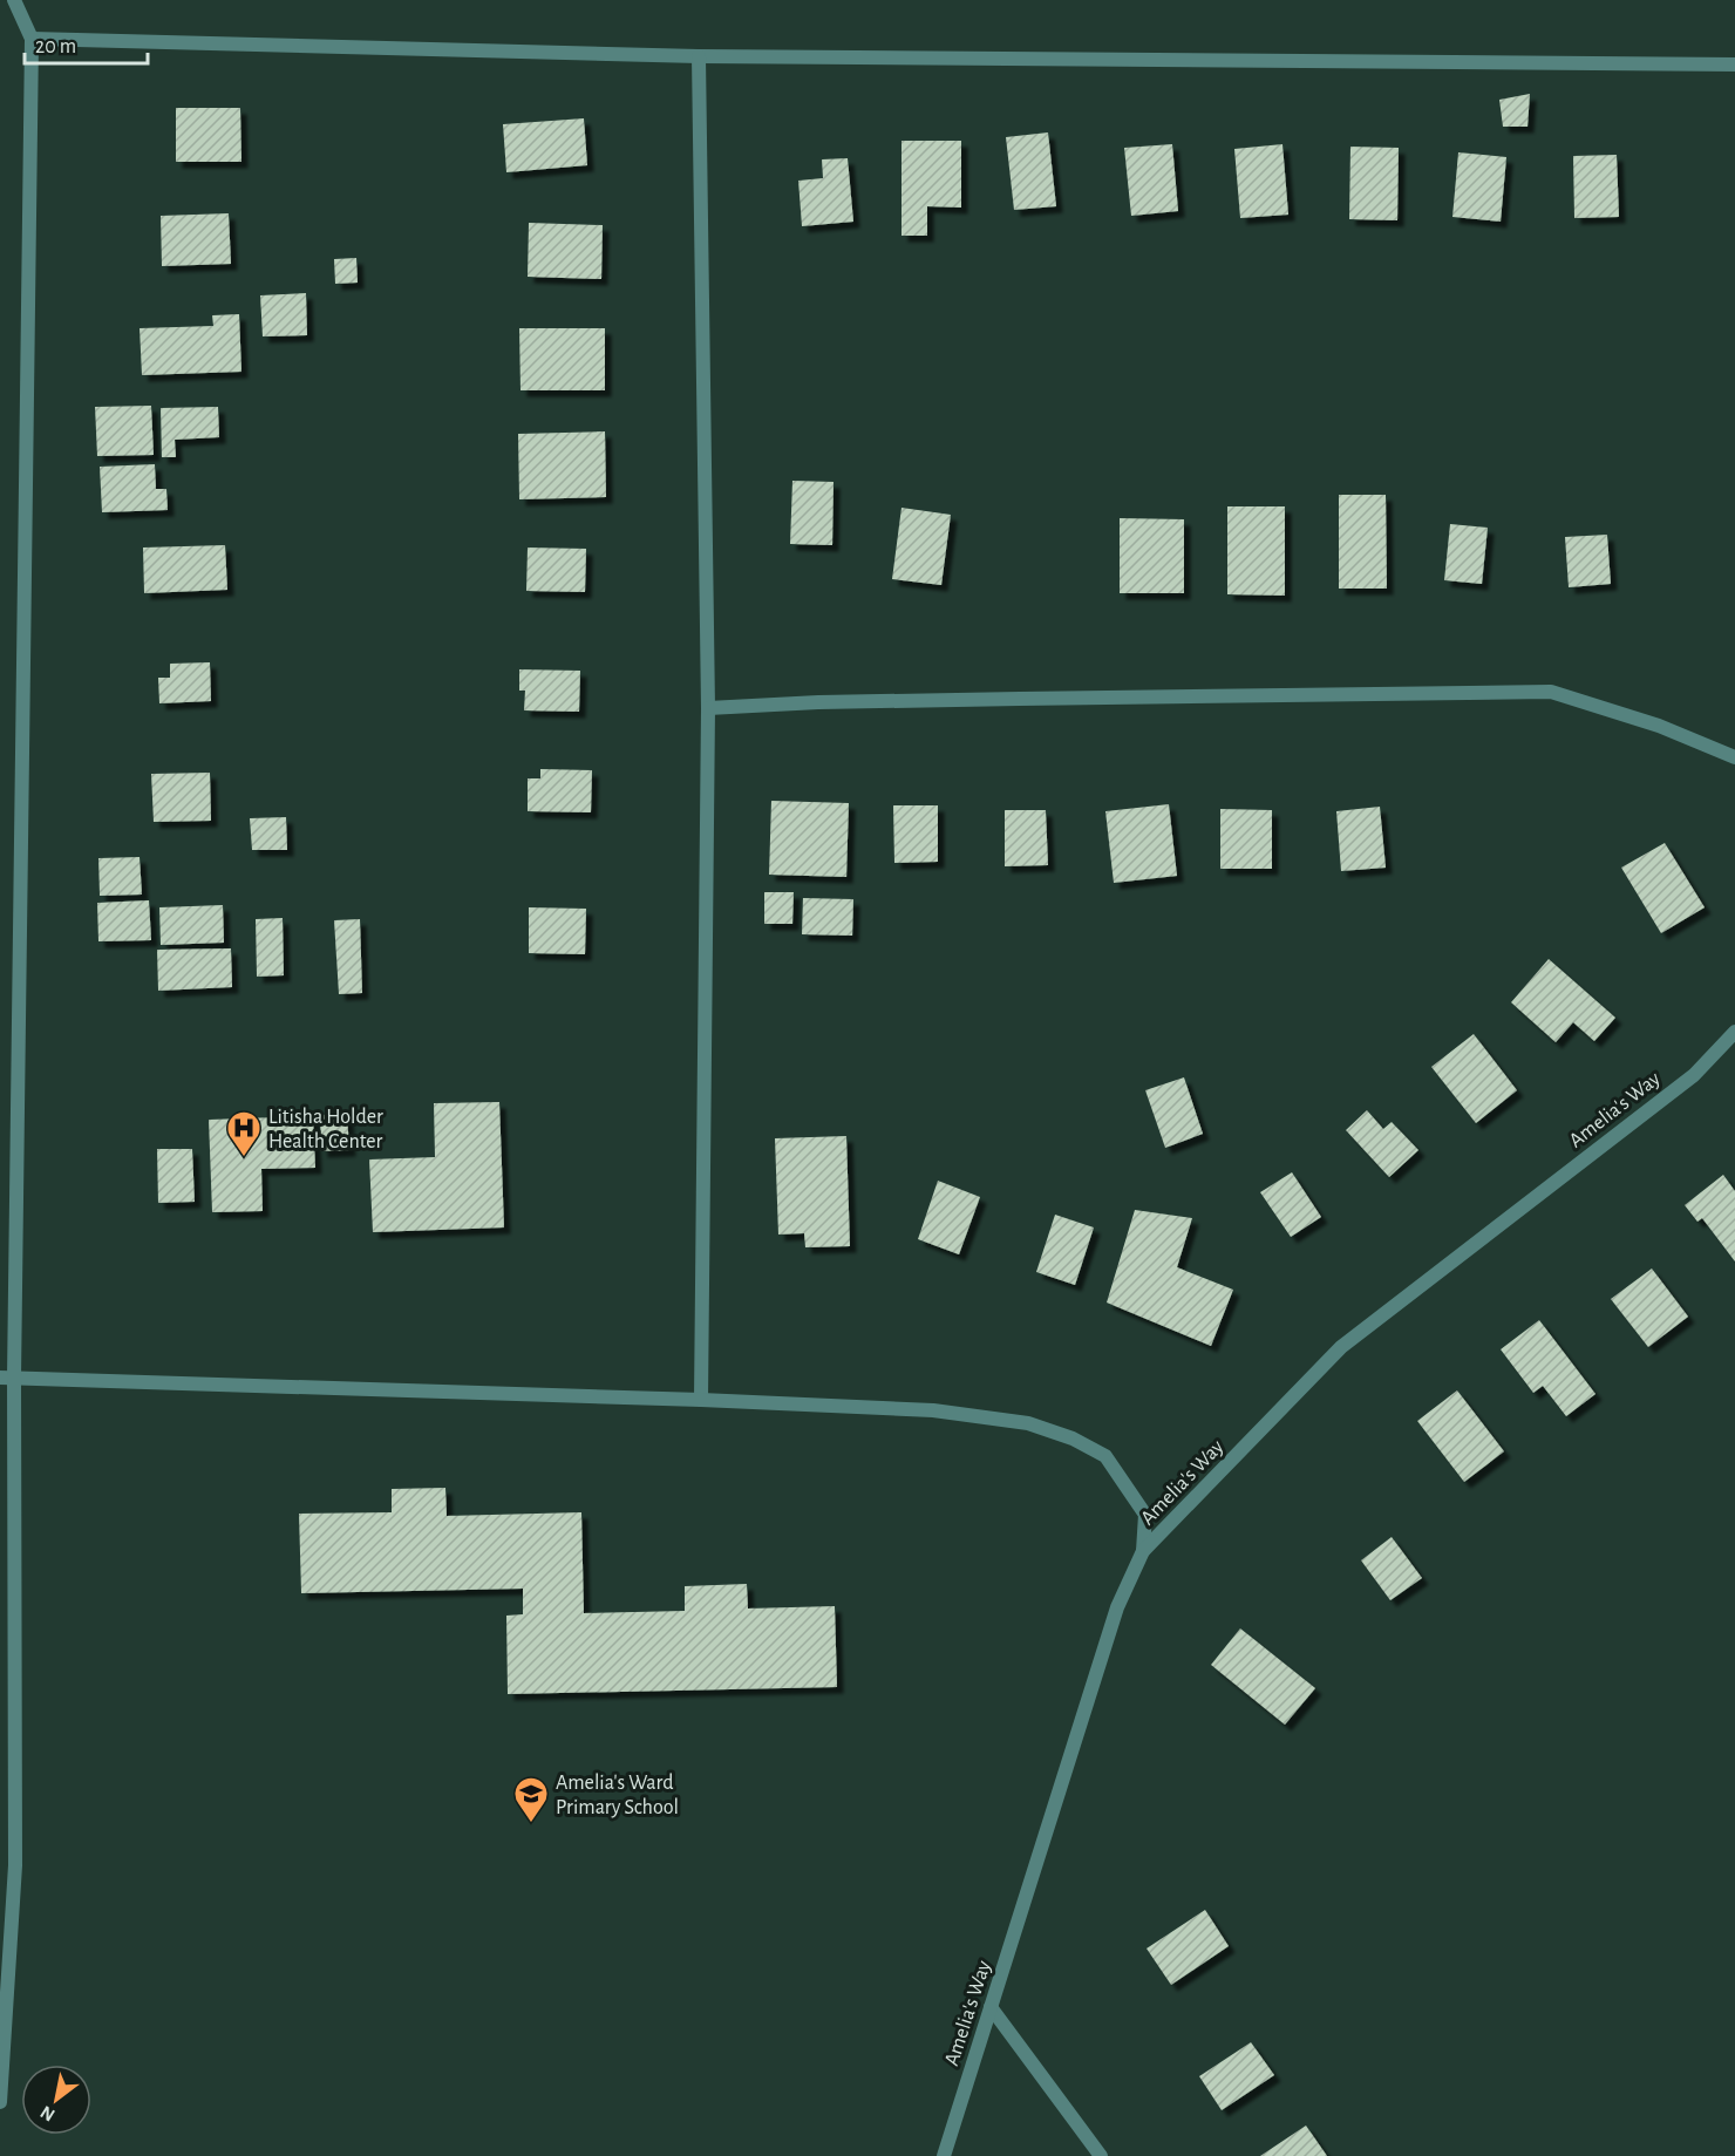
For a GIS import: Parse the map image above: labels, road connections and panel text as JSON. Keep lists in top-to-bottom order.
{
  "streets": {
    "street": ["Amelia's Way"]
  },
  "places": {
    "hospital": ["Litisha Holder Health Center"],
    "school or university": ["Amelia's Ward Primary School"]
  },
  "scale_bar": "20 m",
  "north": "bottom left"
}
